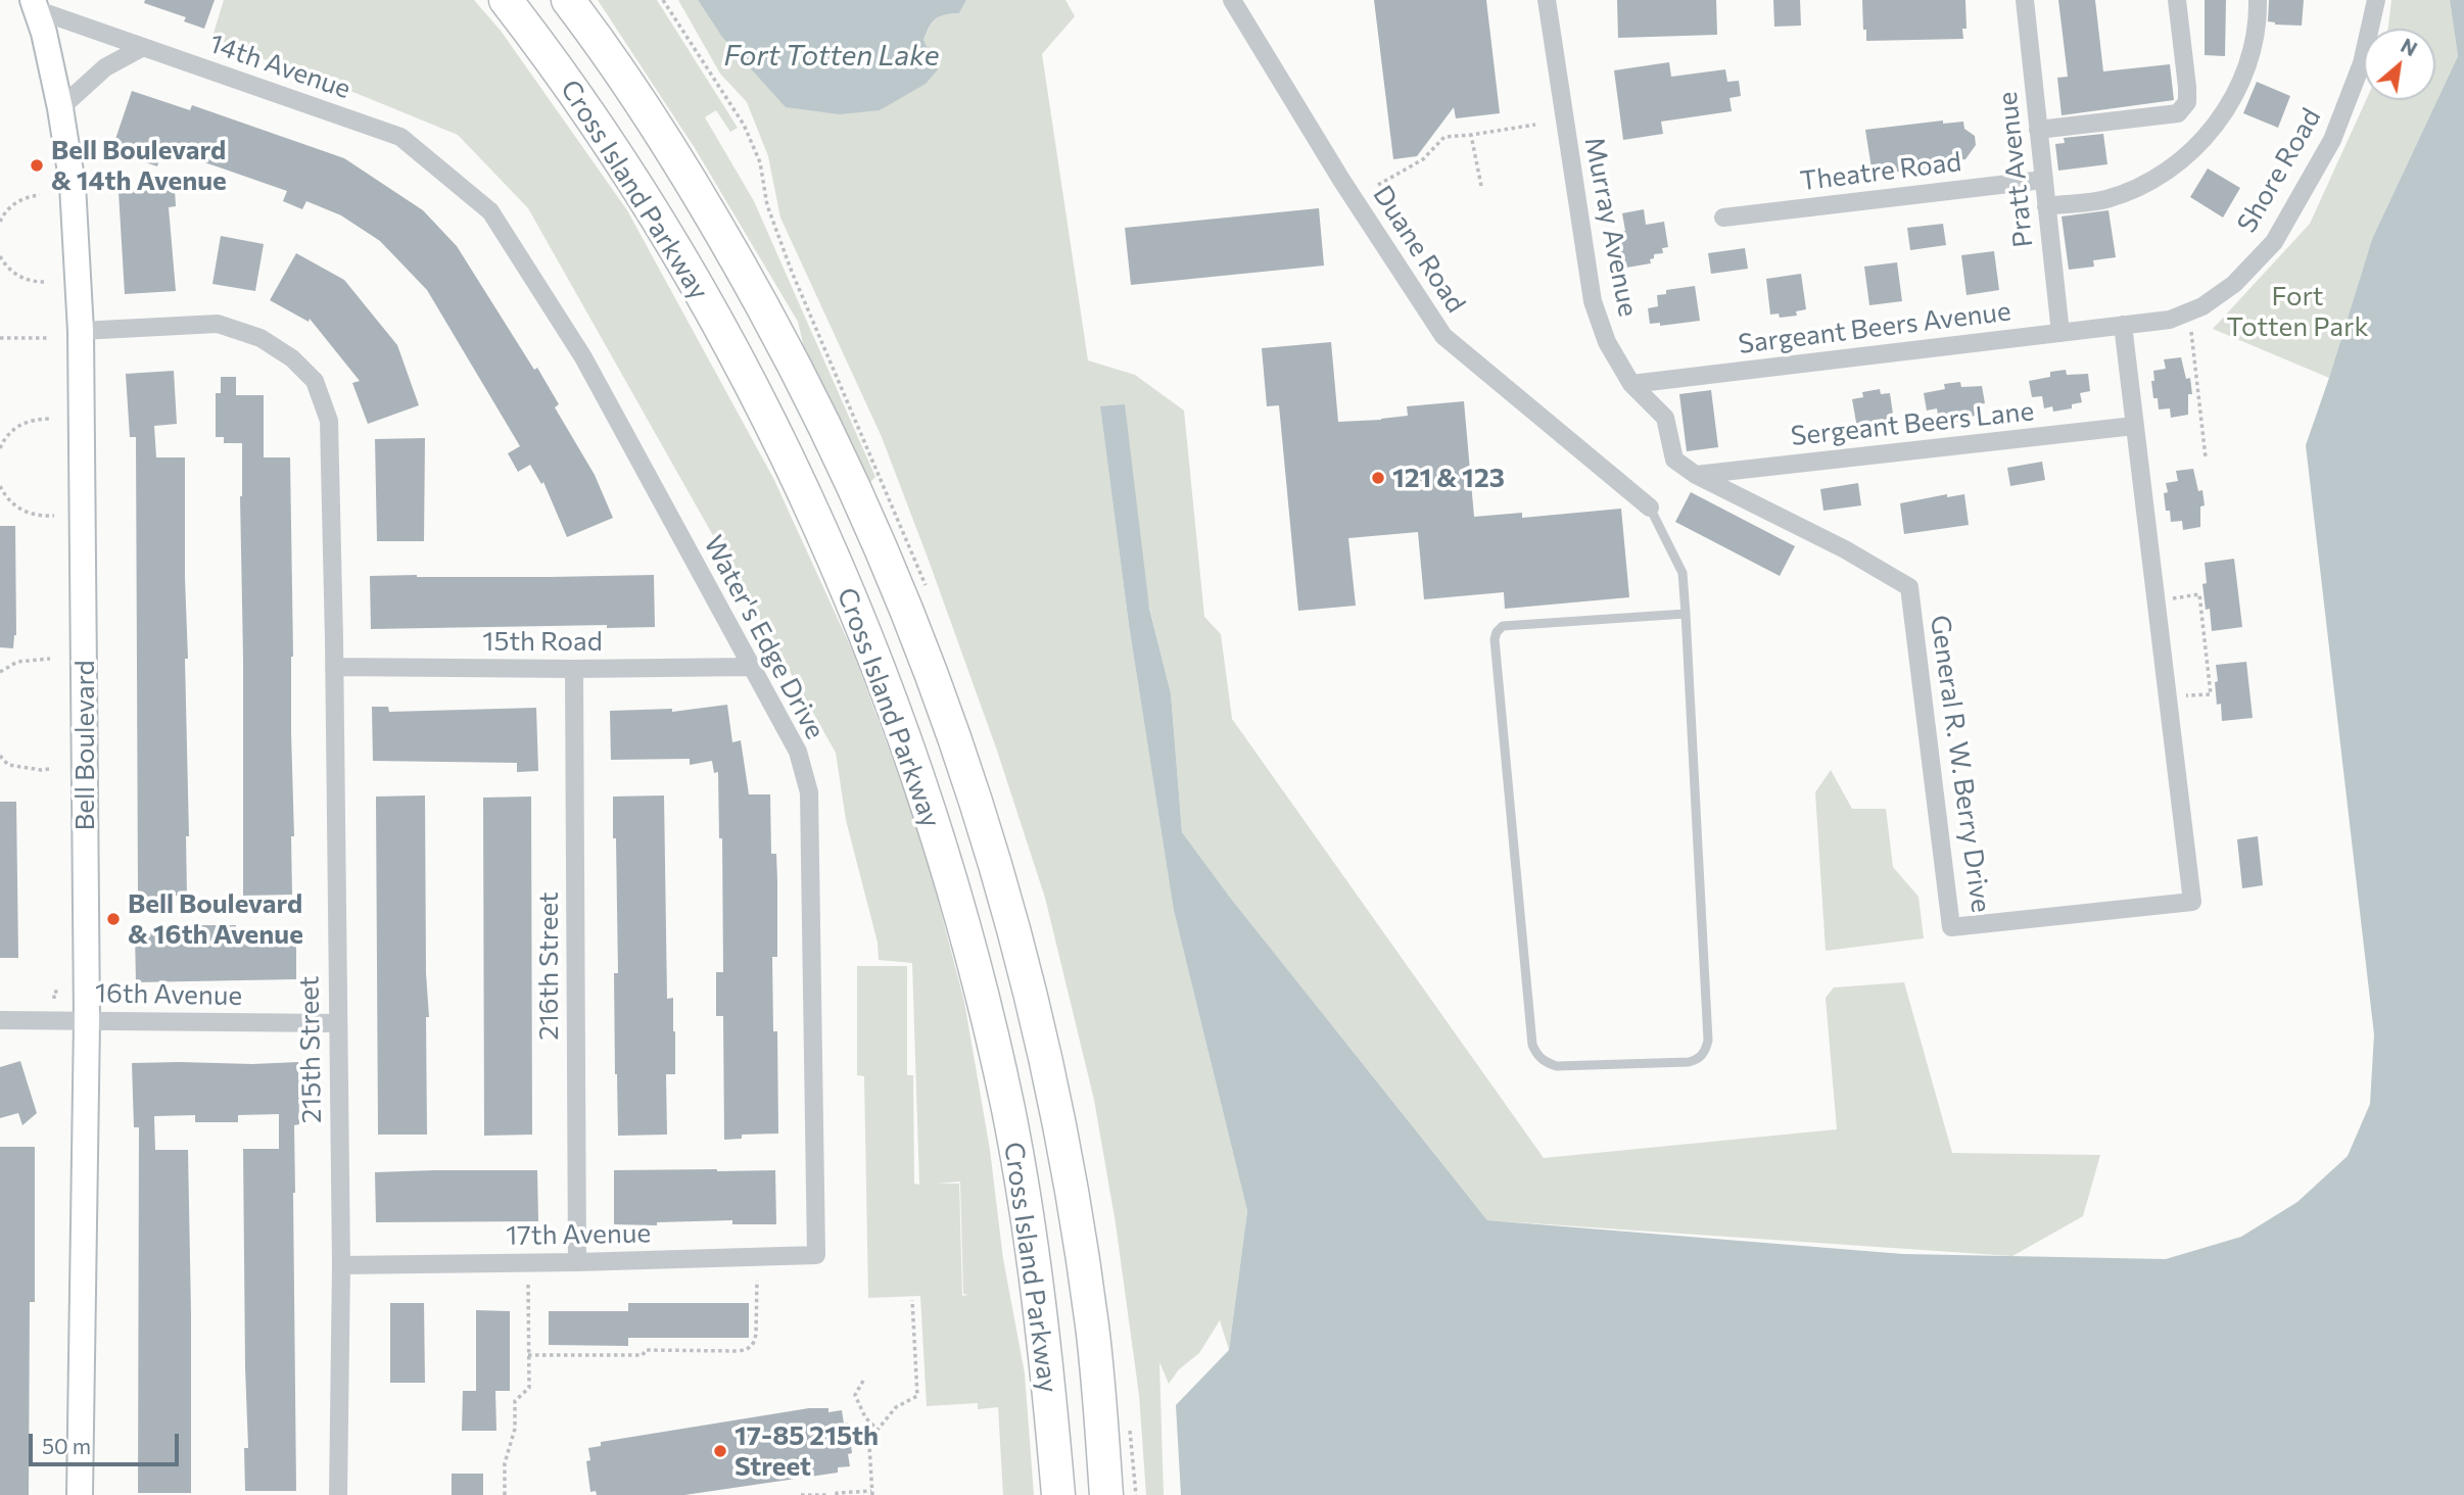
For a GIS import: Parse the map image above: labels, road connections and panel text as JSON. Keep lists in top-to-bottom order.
{
  "streets": {
    "highway": ["Cross Island Parkway"],
    "street": [
      "14th Avenue",
      "Pratt Avenue",
      "Shore Road",
      "Theatre Road",
      "Murray Avenue",
      "Duane Road",
      "Sargeant Beers Avenue",
      "Sergeant Beers Lane",
      "Water's Edge Drive",
      "15th Road",
      "Bell Boulevard",
      "General R. W. Berry Drive",
      "216th Street",
      "16th Avenue",
      "215th Street",
      "17th Avenue"
    ]
  },
  "crossings": [
    ["14th Avenue", "Water's Edge Drive"],
    ["14th Avenue", "Bell Boulevard"],
    ["Pratt Avenue", "Theatre Road"],
    ["Pratt Avenue", "Sargeant Beers Avenue"],
    ["Shore Road", "Sargeant Beers Avenue"],
    ["Shore Road", "General R. W. Berry Drive"],
    ["Murray Avenue", "Sargeant Beers Avenue"],
    ["Murray Avenue", "Sergeant Beers Lane"],
    ["Murray Avenue", "General R. W. Berry Drive"],
    ["Sargeant Beers Avenue", "General R. W. Berry Drive"],
    ["Sergeant Beers Lane", "General R. W. Berry Drive"],
    ["Water's Edge Drive", "15th Road"],
    ["Water's Edge Drive", "17th Avenue"],
    ["15th Road", "216th Street"],
    ["15th Road", "215th Street"],
    ["Bell Boulevard", "16th Avenue"],
    ["Bell Boulevard", "215th Street"],
    ["216th Street", "17th Avenue"],
    ["16th Avenue", "215th Street"],
    ["215th Street", "17th Avenue"]
  ],
  "water": ["Fort Totten Lake"],
  "parks": ["Fort Totten Park"],
  "places": [
    "Bell Boulevard & 14th Avenue",
    "121 & 123",
    "Bell Boulevard & 16th Avenue",
    "17-85 215th Street"
  ],
  "scale_bar": "50 m",
  "north": "top right"
}
